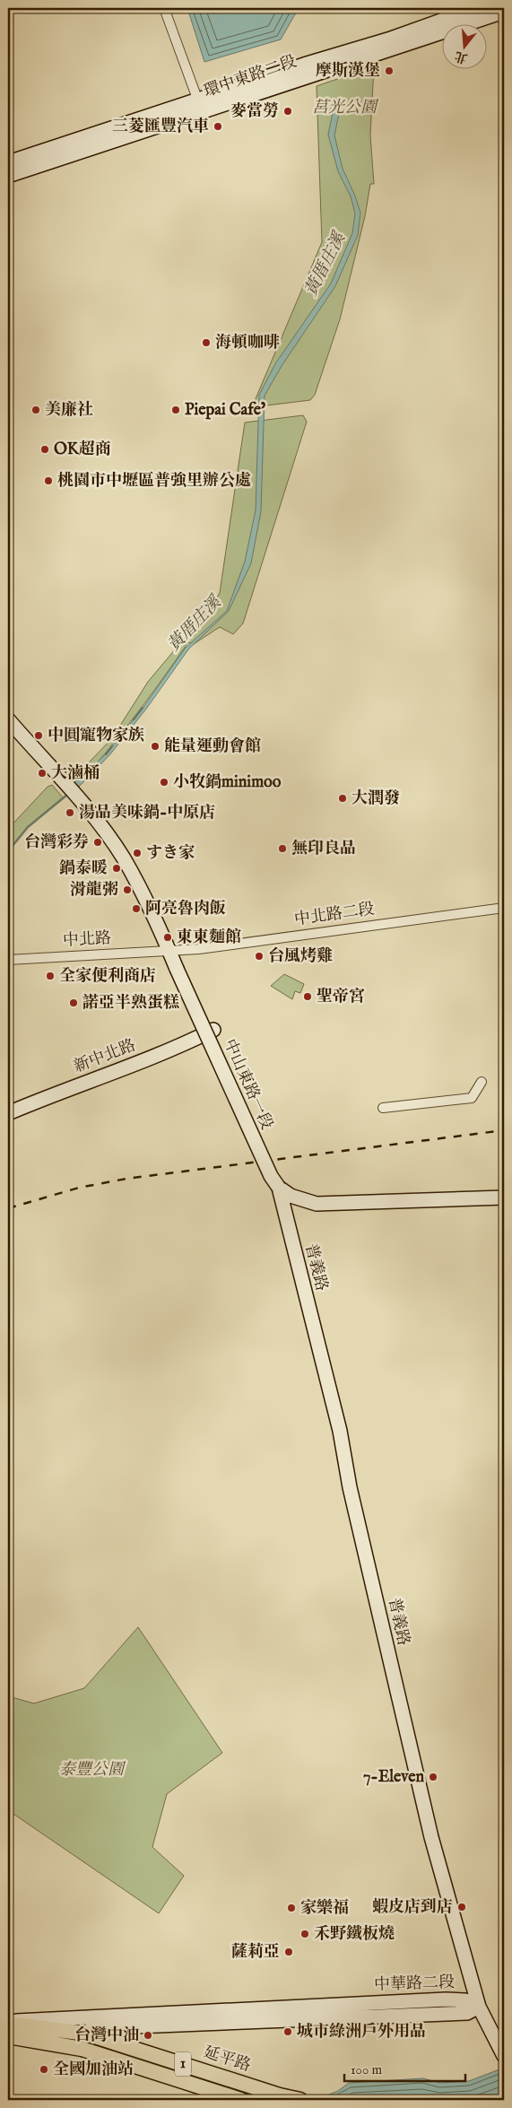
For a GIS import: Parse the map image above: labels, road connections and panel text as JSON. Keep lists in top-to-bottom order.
{
  "streets": {
    "main road": ["中華路二段", "延平路", "1"],
    "street": [
      "環中東路二段",
      "中北路二段",
      "中北路",
      "新中北路",
      "中山東路一段",
      "普義路"
    ]
  },
  "crossings": [
    ["中北路二段", "中北路"],
    ["中北路二段", "中山東路一段"],
    ["中北路", "中山東路一段"],
    ["中山東路一段", "普義路"],
    ["普義路", "中華路二段"],
    ["中華路二段", "延平路"]
  ],
  "water": ["黃厝庄溪"],
  "parks": ["莒光公園", "泰豐公園"],
  "places": [
    "摩斯漢堡",
    "麥當勞",
    "三菱匯豐汽車",
    "海頓咖啡",
    "美廉社",
    "Piepai Cafe’",
    "OK超商",
    "桃園市中壢區普強里辦公處",
    "中圓寵物家族",
    "能量運動會館",
    "大滷桶",
    "小牧鍋minimoo",
    "大潤發",
    "湯品美味鍋-中原店",
    "台灣彩券",
    "無印良品",
    "すき家",
    "鍋泰暖",
    "滑龍粥",
    "阿亮魯肉飯",
    "東東麵館",
    "台風烤雞",
    "全家便利商店",
    "聖帝宮",
    "諾亞半熟蛋糕",
    "7-Eleven",
    "蝦皮店到店",
    "家樂福",
    "禾野鐵板燒",
    "薩莉亞",
    "城市綠洲戶外用品",
    "台灣中油",
    "全國加油站"
  ],
  "scale_bar": "100 m",
  "north": "bottom"
}
